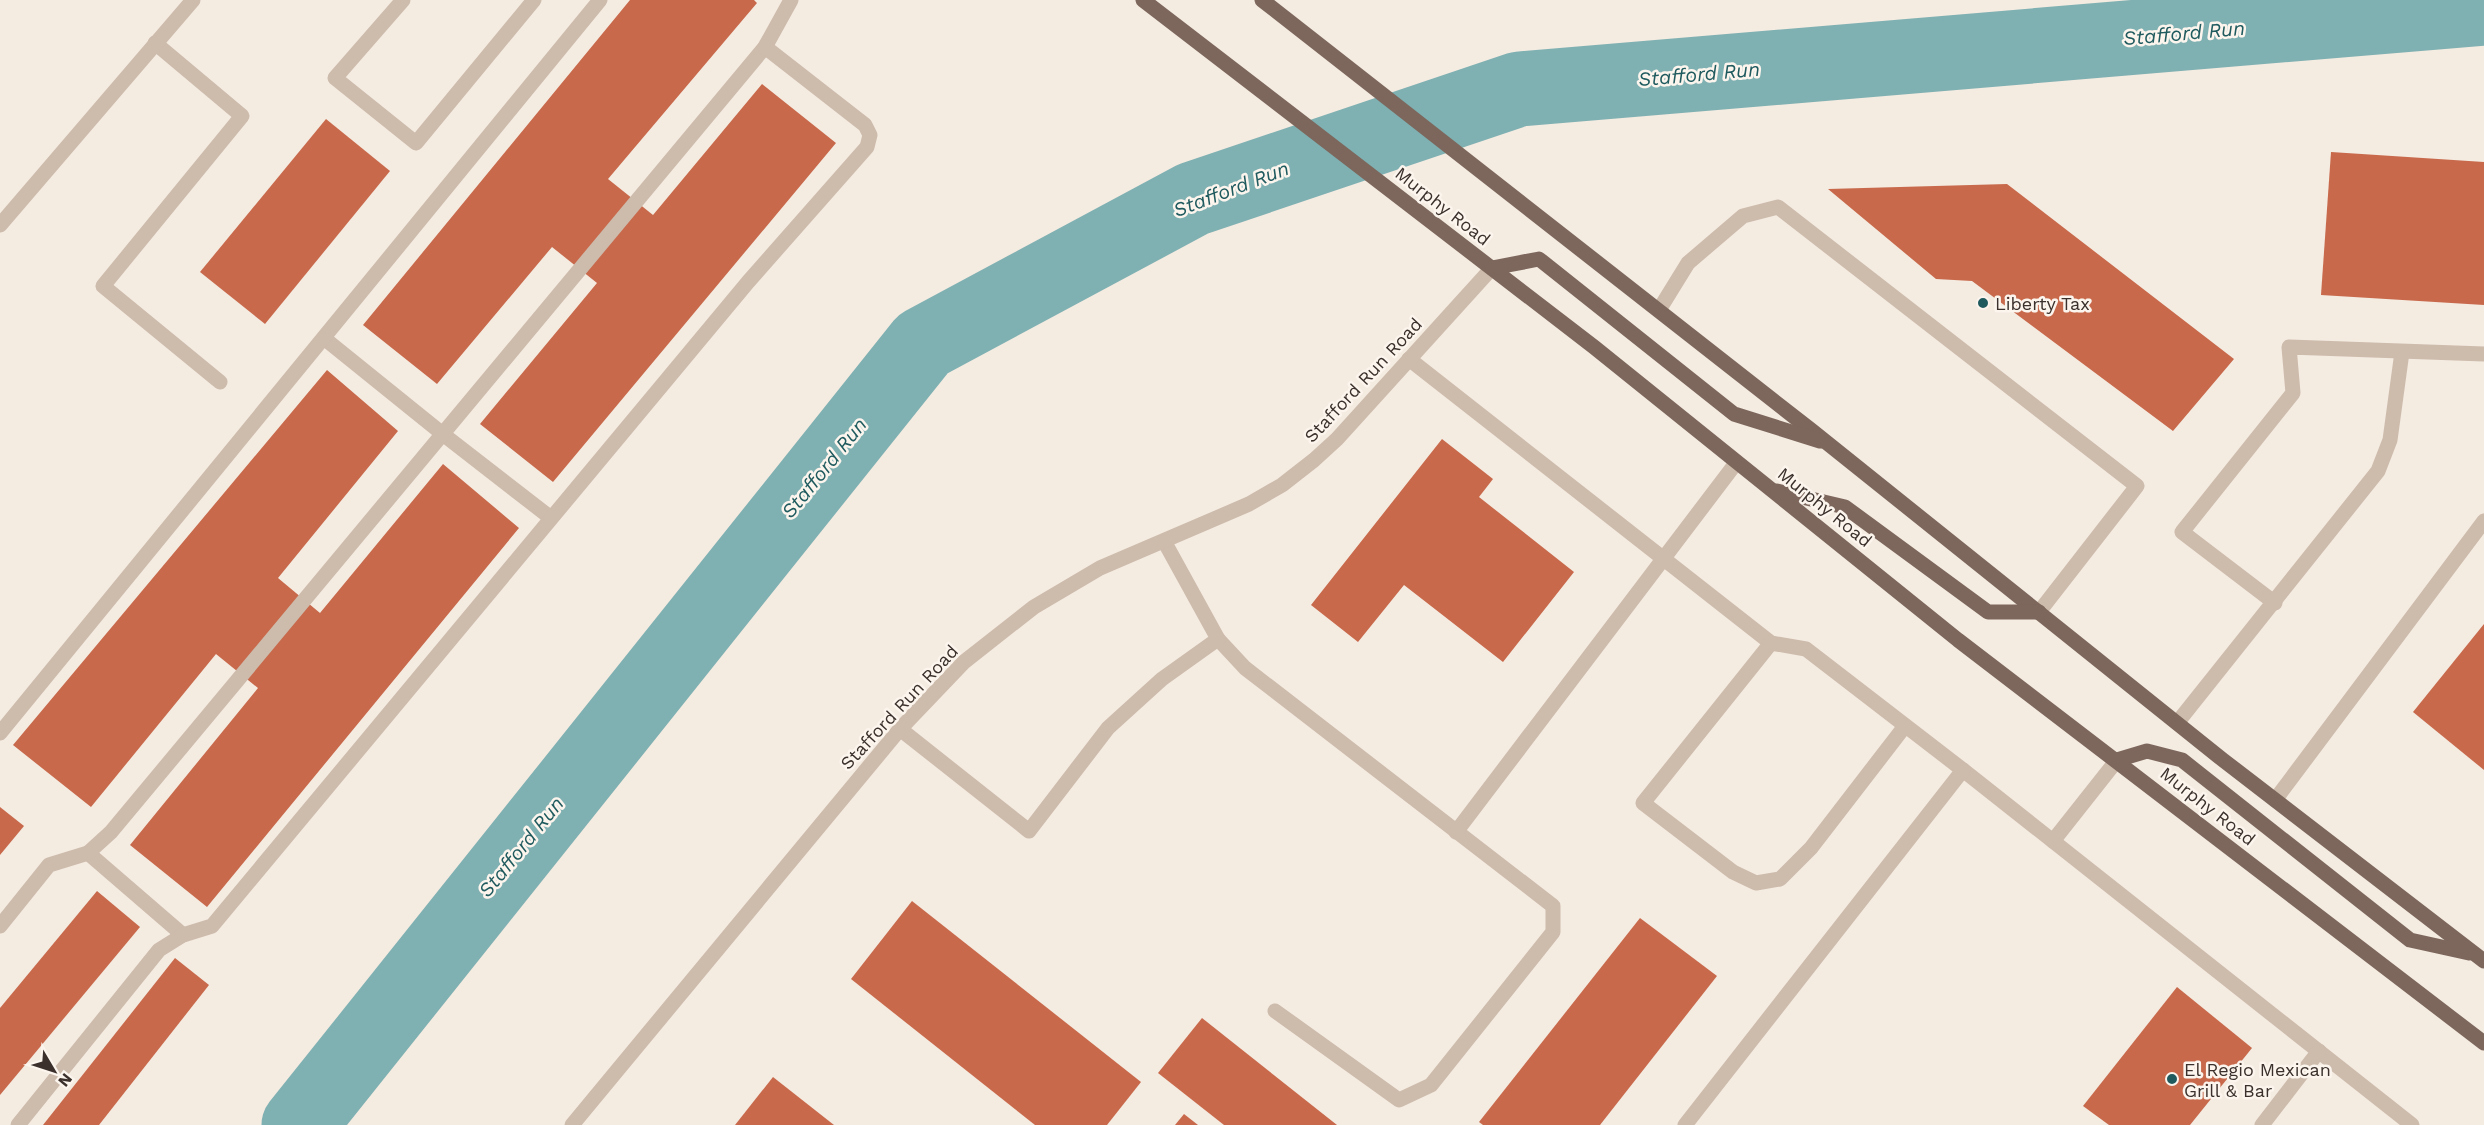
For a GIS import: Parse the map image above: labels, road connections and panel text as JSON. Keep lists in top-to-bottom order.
{
  "streets": {
    "main road": ["Murphy Road"],
    "street": ["Stafford Run Road"]
  },
  "crossings": [
    ["Murphy Road", "Stafford Run Road"]
  ],
  "water": ["Stafford Run"],
  "places": ["Liberty Tax", "El Regio Mexican Grill & Bar"],
  "north": "bottom right"
}
